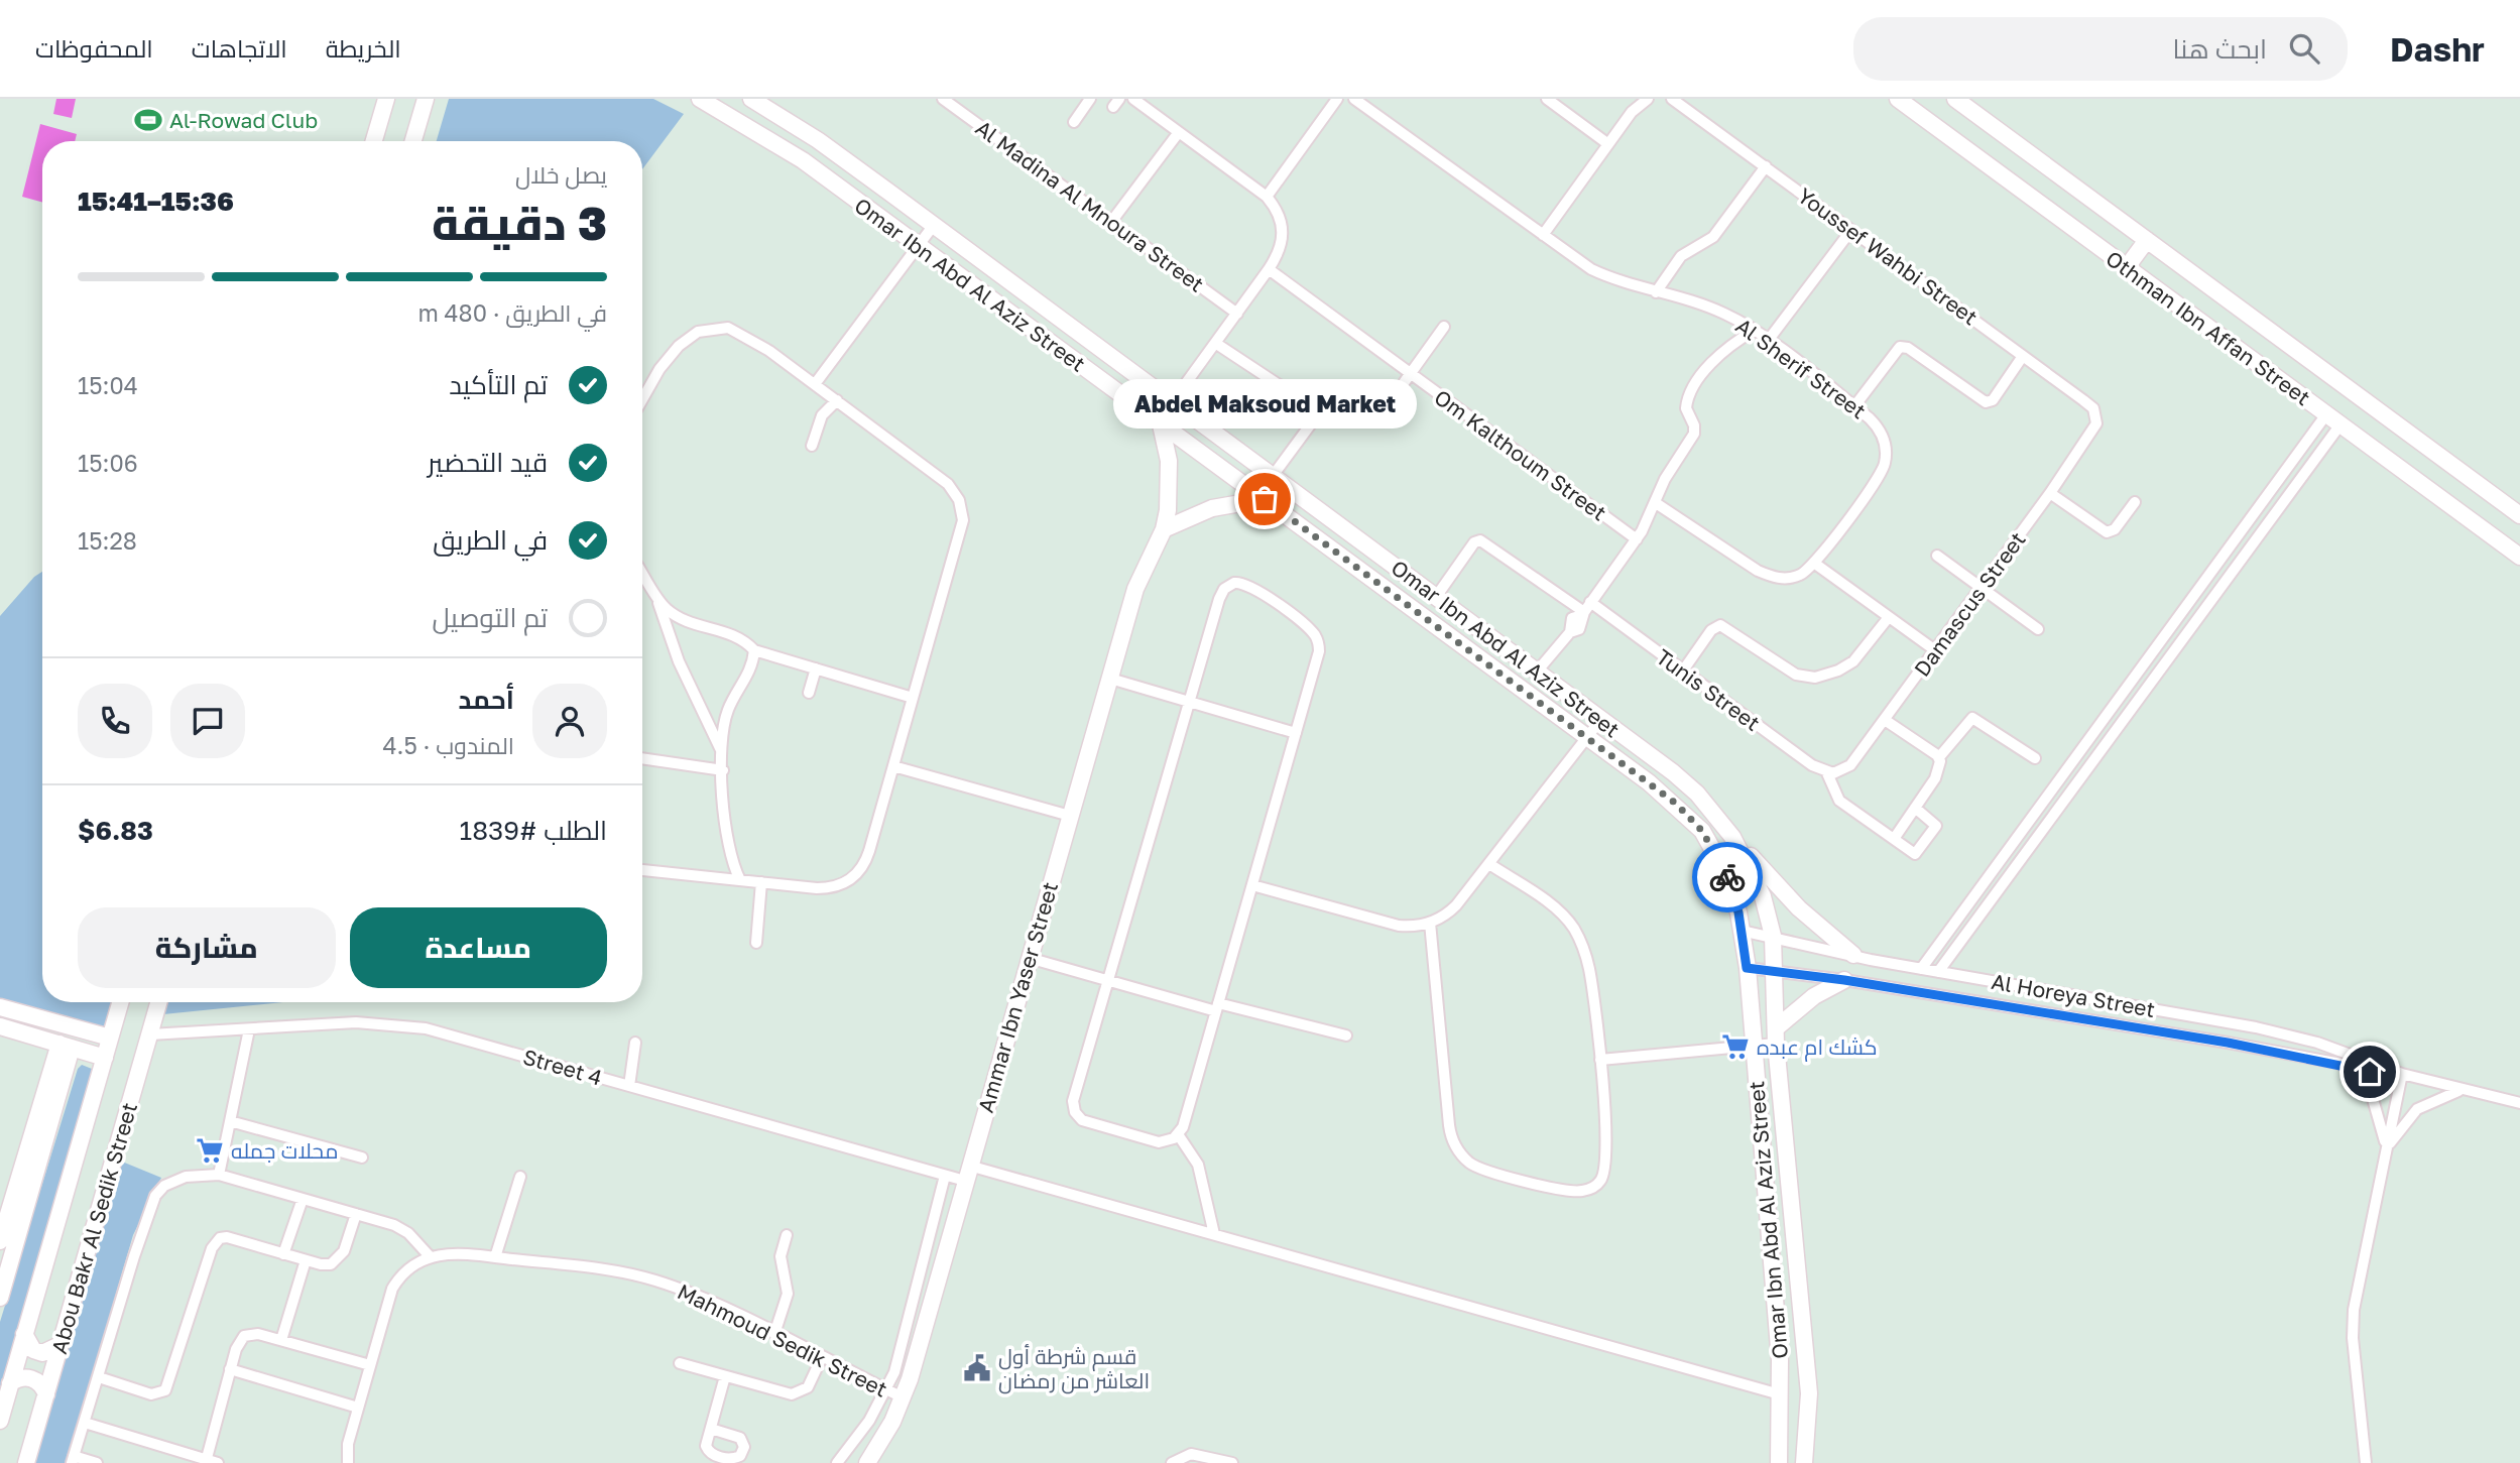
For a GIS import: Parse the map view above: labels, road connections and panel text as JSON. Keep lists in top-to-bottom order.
{
  "streets": {
    "street": [
      "Al Madina Al Mnoura Street",
      "Youssef Wahbi Street",
      "Omar Ibn Abd Al Aziz Street",
      "Othman Ibn Affan Street",
      "Al Sherif Street",
      "Om Kalthoum Street",
      "Damascus Street",
      "Tunis Street",
      "Al Horeya Street",
      "Ammar Ibn Yaser Street",
      "Street 4",
      "Abou Bakr Al Sedik Street",
      "Mahmoud Sedik Street"
    ]
  },
  "crossings": [
    ["Youssef Wahbi Street", "Damascus Street"],
    ["Omar Ibn Abd Al Aziz Street", "Tunis Street"],
    ["Omar Ibn Abd Al Aziz Street", "Al Horeya Street"],
    ["Omar Ibn Abd Al Aziz Street", "Ammar Ibn Yaser Street"],
    ["Omar Ibn Abd Al Aziz Street", "Street 4"],
    ["Damascus Street", "Tunis Street"],
    ["Ammar Ibn Yaser Street", "Street 4"],
    ["Ammar Ibn Yaser Street", "Mahmoud Sedik Street"],
    ["Street 4", "Abou Bakr Al Sedik Street"]
  ],
  "places": {
    "sports": ["Al-Rowad Club"],
    "other": ["Abdel Maksoud Market"],
    "supermarket": ["كشك ام عبده", "محلات جمله"],
    "public building": ["قسم شرطة أول العاشر من رمضان"]
  },
  "page": {
    "header": "Dashr",
    "search": "ابحث هنا",
    "nav": ["الخريطة", "الاتجاهات", "المحفوظات"],
    "heading": ["3 دقيقة", "يصل خلال", "15:36–15:41"],
    "panel": [
      "أحمد",
      "المندوب · 4.5",
      "الطلب #1839",
      "$6.83"
    ],
    "bar": "في الطريق · 480 m",
    "list": [
      ["تم التأكيد", "15:04"],
      ["قيد التحضير", "15:06"],
      ["في الطريق", "15:28"],
      "تم التوصيل"
    ],
    "bubble": "Abdel Maksoud Market",
    "buttons": ["مساعدة", "مشاركة"]
  }
}
